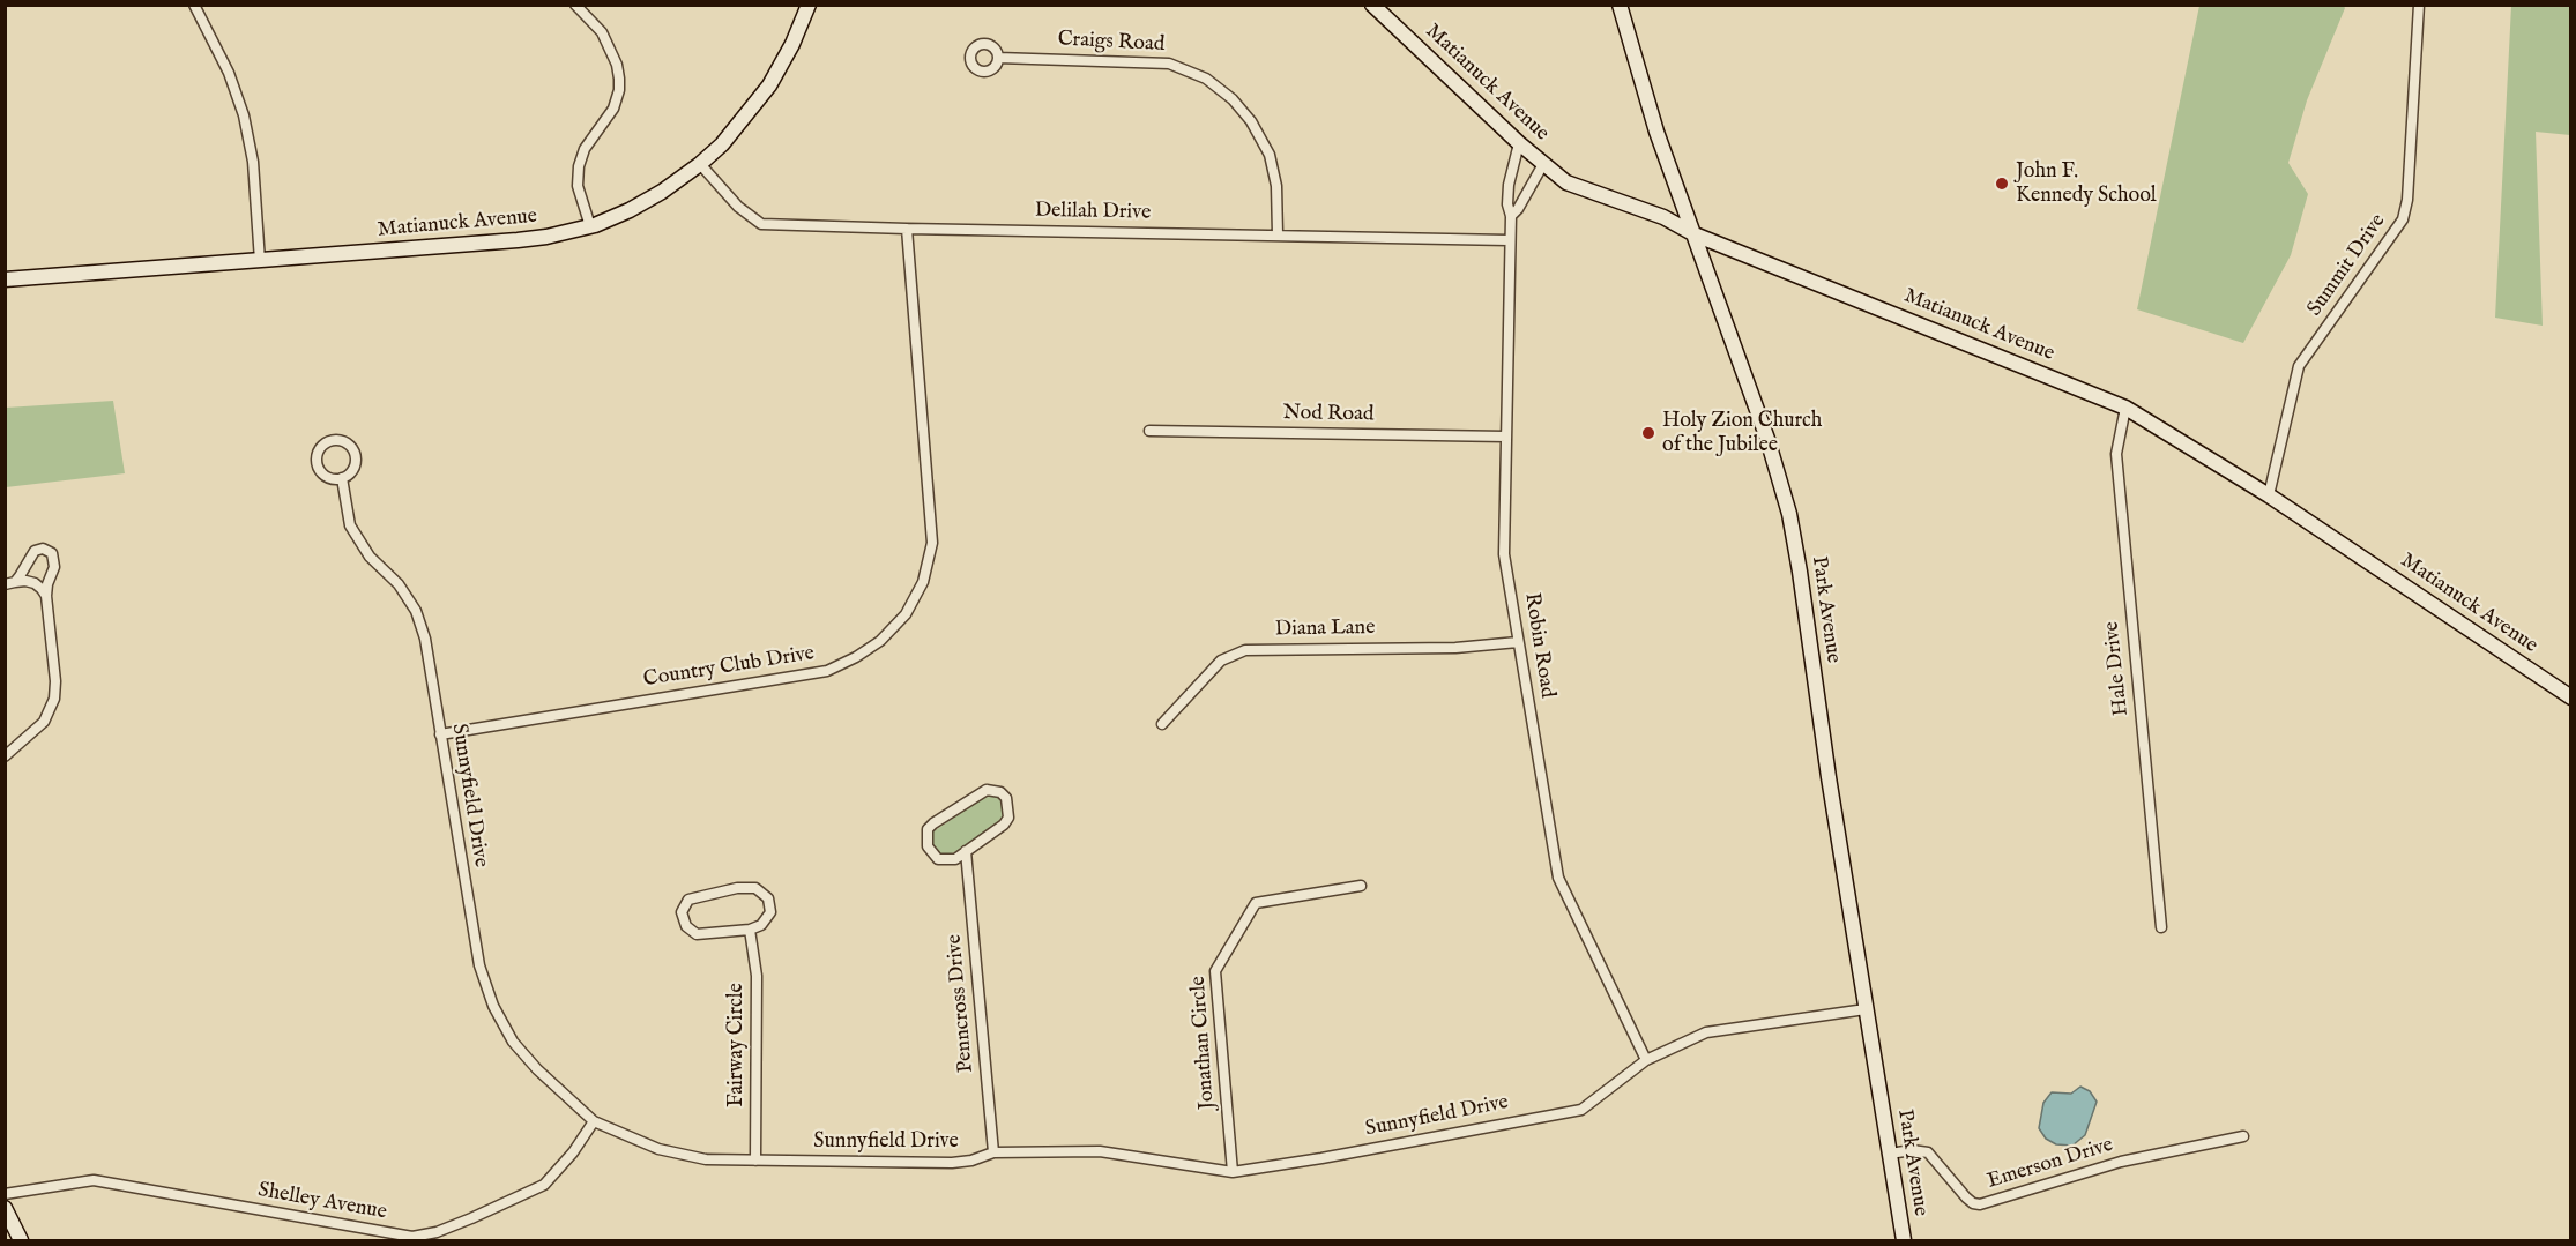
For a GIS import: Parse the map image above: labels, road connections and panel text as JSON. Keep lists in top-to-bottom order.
{
  "streets": {
    "street": [
      "Craigs Road",
      "Matianuck Avenue",
      "Delilah Drive",
      "Summit Drive",
      "Nod Road",
      "Park Avenue",
      "Diana Lane",
      "Robin Road",
      "Country Club Drive",
      "Hale Drive",
      "Sunnyfield Drive",
      "Penncross Drive",
      "Jonathan Circle",
      "Fairway Circle",
      "Emerson Drive",
      "Shelley Avenue"
    ]
  },
  "crossings": [
    ["Craigs Road", "Delilah Drive"],
    ["Matianuck Avenue", "Delilah Drive"],
    ["Matianuck Avenue", "Summit Drive"],
    ["Matianuck Avenue", "Park Avenue"],
    ["Matianuck Avenue", "Robin Road"],
    ["Matianuck Avenue", "Hale Drive"],
    ["Delilah Drive", "Robin Road"],
    ["Delilah Drive", "Country Club Drive"],
    ["Nod Road", "Robin Road"],
    ["Park Avenue", "Sunnyfield Drive"],
    ["Park Avenue", "Emerson Drive"],
    ["Diana Lane", "Robin Road"],
    ["Robin Road", "Sunnyfield Drive"],
    ["Country Club Drive", "Sunnyfield Drive"],
    ["Sunnyfield Drive", "Penncross Drive"],
    ["Sunnyfield Drive", "Jonathan Circle"],
    ["Sunnyfield Drive", "Fairway Circle"],
    ["Sunnyfield Drive", "Shelley Avenue"]
  ],
  "places": ["John F. Kennedy School", "Holy Zion Church of the Jubilee"]
}
